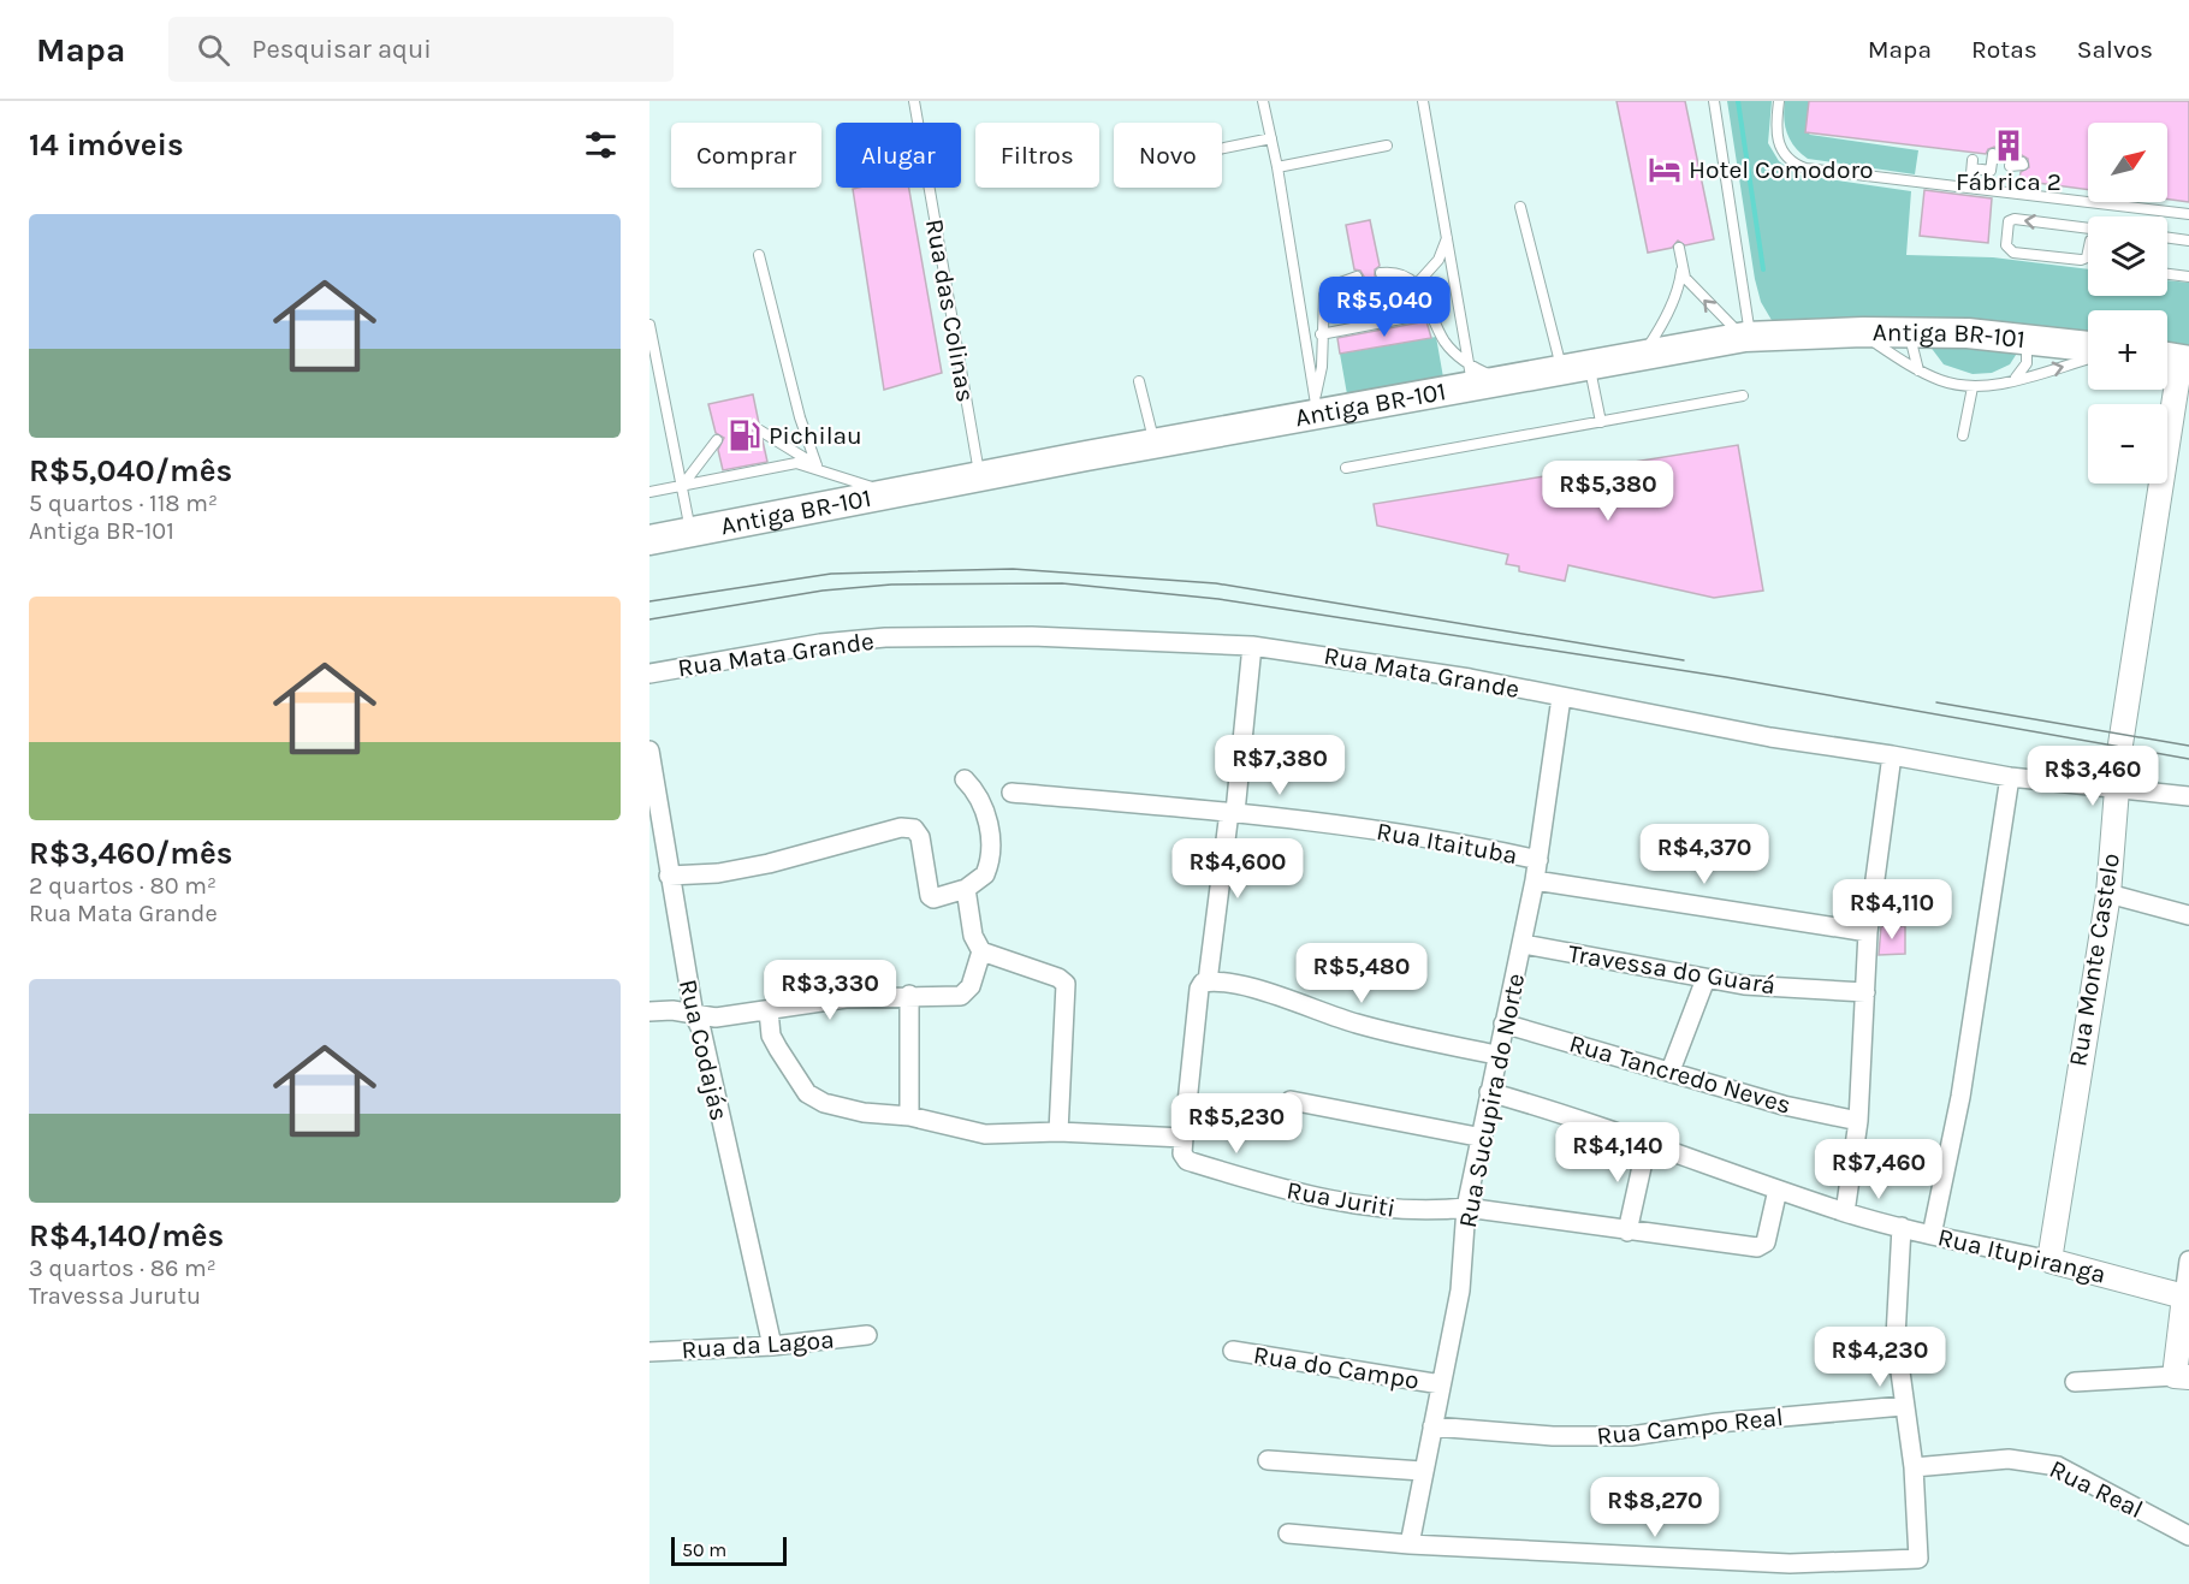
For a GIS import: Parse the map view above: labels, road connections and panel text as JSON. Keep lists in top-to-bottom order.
{
  "streets": {
    "main road": ["Antiga BR-101"],
    "street": [
      "Rua Mata Grande",
      "Rua Itaituba",
      "Rua Monte Castelo",
      "Travessa do Guará",
      "Rua Codajás",
      "Rua Tancredo Neves",
      "Rua Sucupira do Norte",
      "Rua Juriti",
      "Rua Itupiranga",
      "Rua da Lagoa",
      "Rua do Campo",
      "Rua Campo Real",
      "Rua Real"
    ],
    "lane": ["Rua das Colinas"]
  },
  "crossings": [
    ["Rua das Colinas", "Antiga BR-101"],
    ["Rua Mata Grande", "Rua Monte Castelo"],
    ["Rua Mata Grande", "Rua Sucupira do Norte"],
    ["Rua Itaituba", "Rua Sucupira do Norte"],
    ["Rua Monte Castelo", "Rua Itupiranga"],
    ["Travessa do Guará", "Rua Sucupira do Norte"],
    ["Rua Codajás", "Rua da Lagoa"],
    ["Rua Tancredo Neves", "Rua Sucupira do Norte"],
    ["Rua Sucupira do Norte", "Rua Juriti"],
    ["Rua Sucupira do Norte", "Rua Itupiranga"],
    ["Rua Sucupira do Norte", "Rua do Campo"],
    ["Rua Sucupira do Norte", "Rua Campo Real"],
    ["Rua Juriti", "Rua Itupiranga"]
  ],
  "places": {
    "building": ["Fábrica 2"],
    "hotel": ["Hotel Comodoro"],
    "fuel station": ["Pichilau"]
  },
  "scale_bar": "50 m",
  "north": "top right",
  "page": {
    "header": "Mapa",
    "search": "Pesquisar aqui",
    "nav": ["Mapa", "Rotas", "Salvos"],
    "heading": "14 imóveis",
    "map_buttons": ["+", "−"],
    "chip": [
      "Comprar",
      "Alugar",
      "Filtros",
      "Novo"
    ],
    "list": [
      {
        "name": "R$5,040/mês",
        "note": "5 quartos · 118 m² · Antiga BR-101"
      },
      {
        "name": "R$3,460/mês",
        "note": "2 quartos · 80 m² · Rua Mata Grande"
      },
      {
        "name": "R$4,140/mês",
        "note": "3 quartos · 86 m² · Travessa Jurutu"
      }
    ],
    "price": [
      "R$5,040",
      "R$5,380",
      "R$7,380",
      "R$3,460",
      "R$4,370",
      "R$4,600",
      "R$4,110",
      "R$5,480",
      "R$3,330",
      "R$5,230",
      "R$4,140",
      "R$7,460",
      "R$4,230",
      "R$8,270"
    ],
    "scale": "50 m"
  }
}
